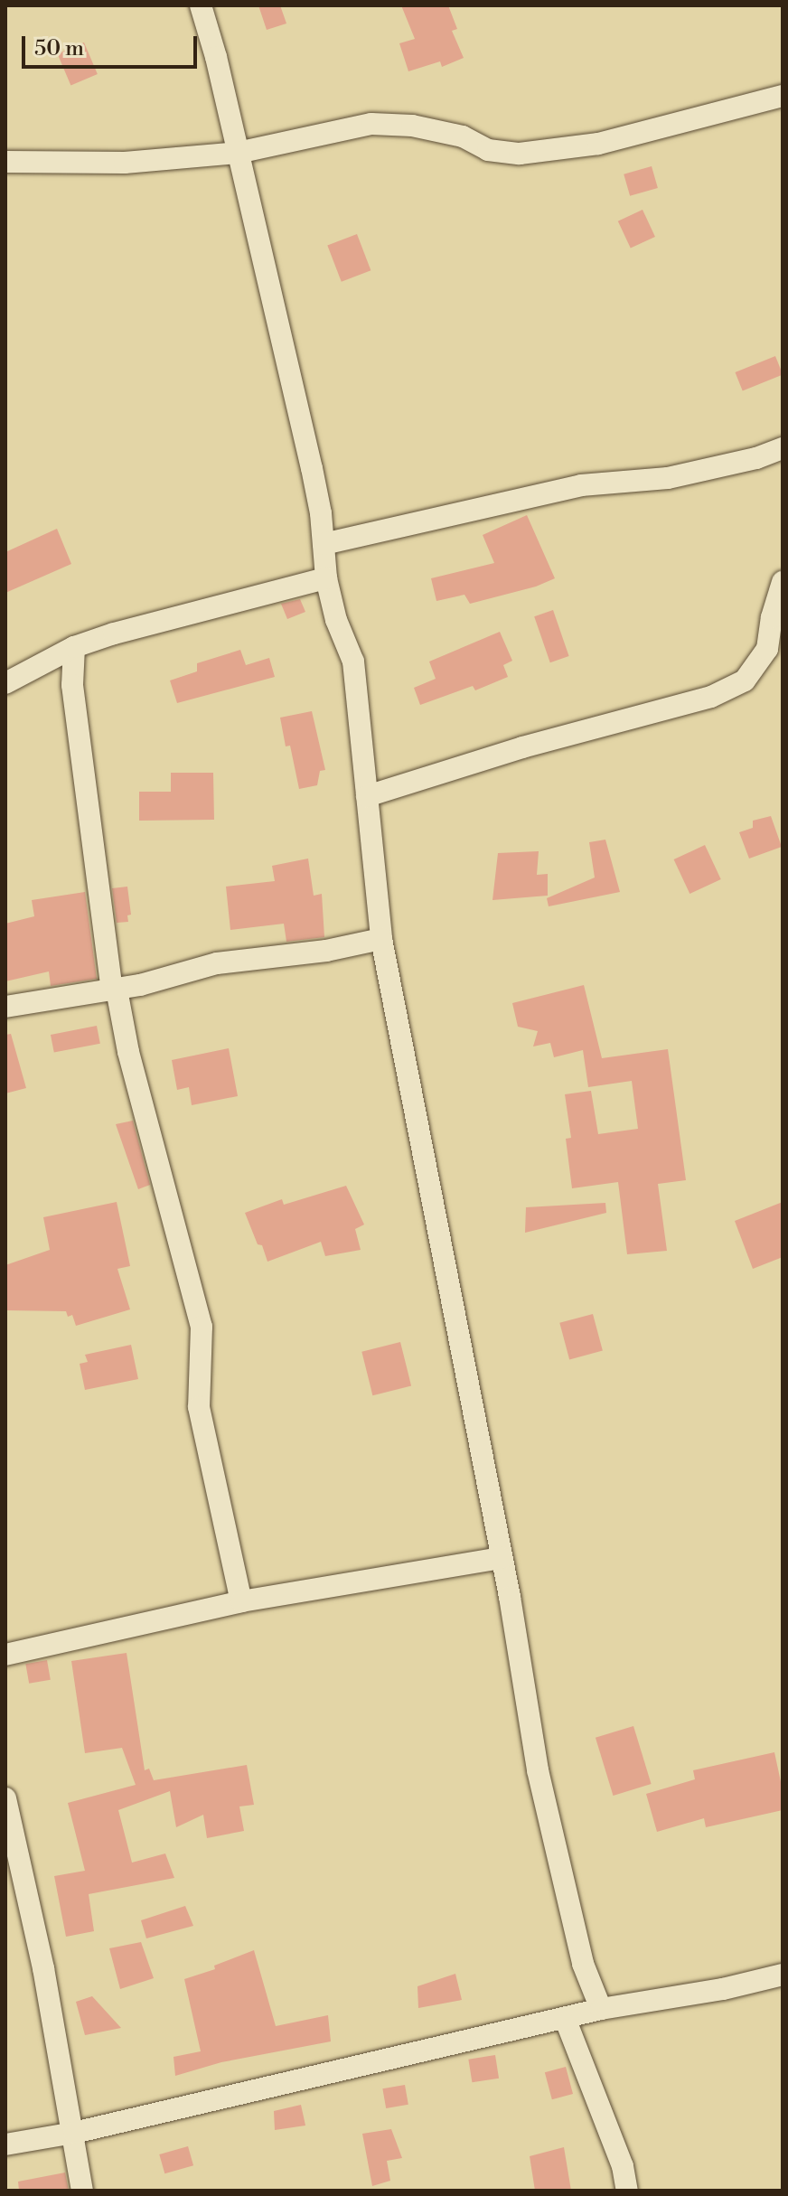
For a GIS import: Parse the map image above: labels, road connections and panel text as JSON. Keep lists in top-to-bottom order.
{
  "scale_bar": "50 m"
}
